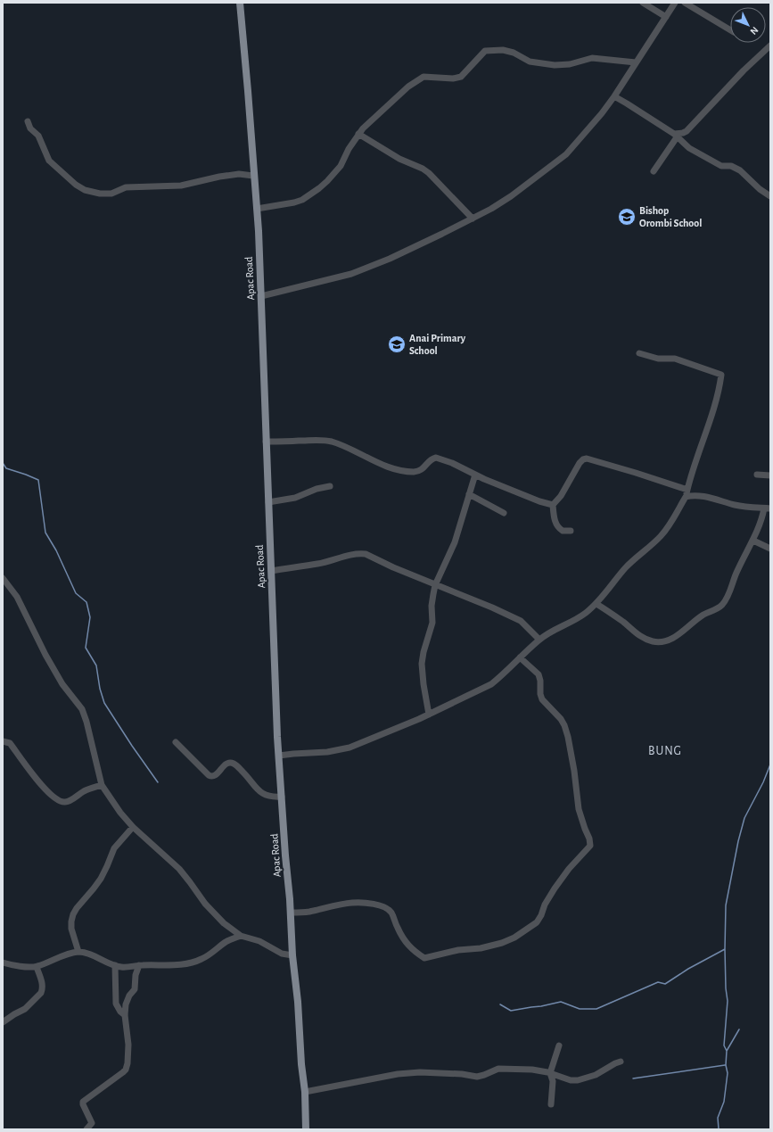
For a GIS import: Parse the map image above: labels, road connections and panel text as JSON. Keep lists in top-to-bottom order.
{
  "streets": {
    "main road": ["Apac Road"]
  },
  "districts": ["BUNG"],
  "places": {
    "school or university": ["Bishop Orombi School", "Anai Primary School"]
  },
  "north": "bottom right"
}
